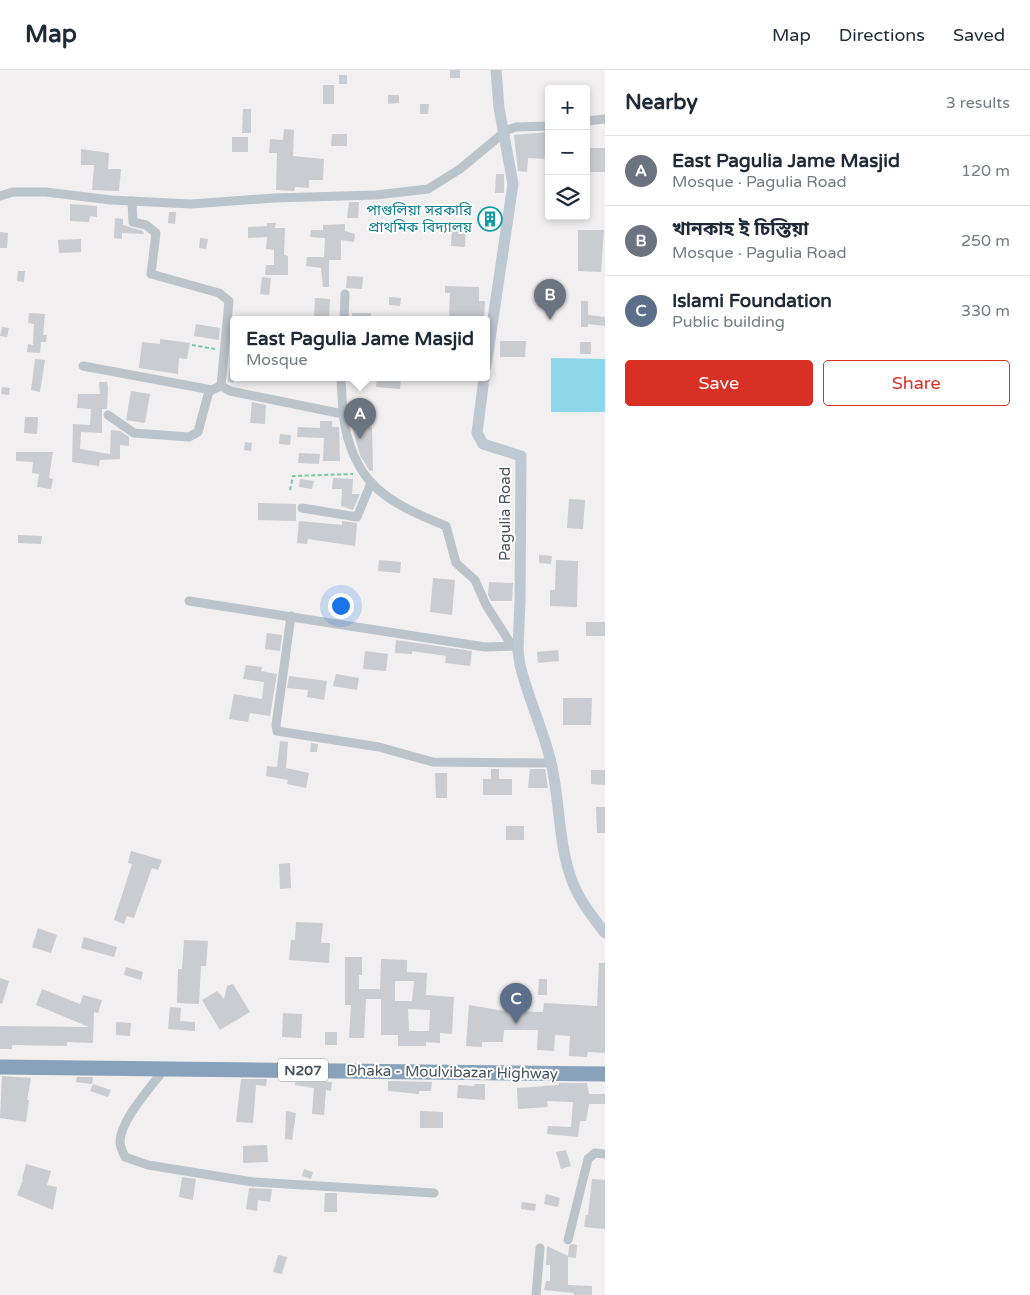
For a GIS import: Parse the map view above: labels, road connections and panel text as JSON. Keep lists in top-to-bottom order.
{
  "streets": {
    "highway": ["N207", "Dhaka - Moulvibazar Highway"],
    "street": ["Pagulia Road"]
  },
  "places": {
    "building": ["পাগুলিয়া সরকারি প্রাথমিক বিদ্যালয়"]
  },
  "page": {
    "header": "Map",
    "nav": ["Map", "Directions", "Saved"],
    "heading": ["Nearby", "3 results"],
    "map_buttons": ["+", "−"],
    "list": [
      {
        "mark": "A",
        "name": "East Pagulia Jame Masjid",
        "note": "Mosque · Pagulia Road",
        "value": "120 m"
      },
      {
        "mark": "B",
        "name": "খানকাহ ই চিস্তিয়া",
        "note": "Mosque · Pagulia Road",
        "value": "250 m"
      },
      {
        "mark": "C",
        "name": "Islami Foundation",
        "note": "Public building",
        "value": "330 m"
      }
    ],
    "pins": ["B", "A", "C"],
    "popup": ["East Pagulia Jame Masjid", "Mosque"],
    "buttons": ["Save", "Share"]
  }
}
